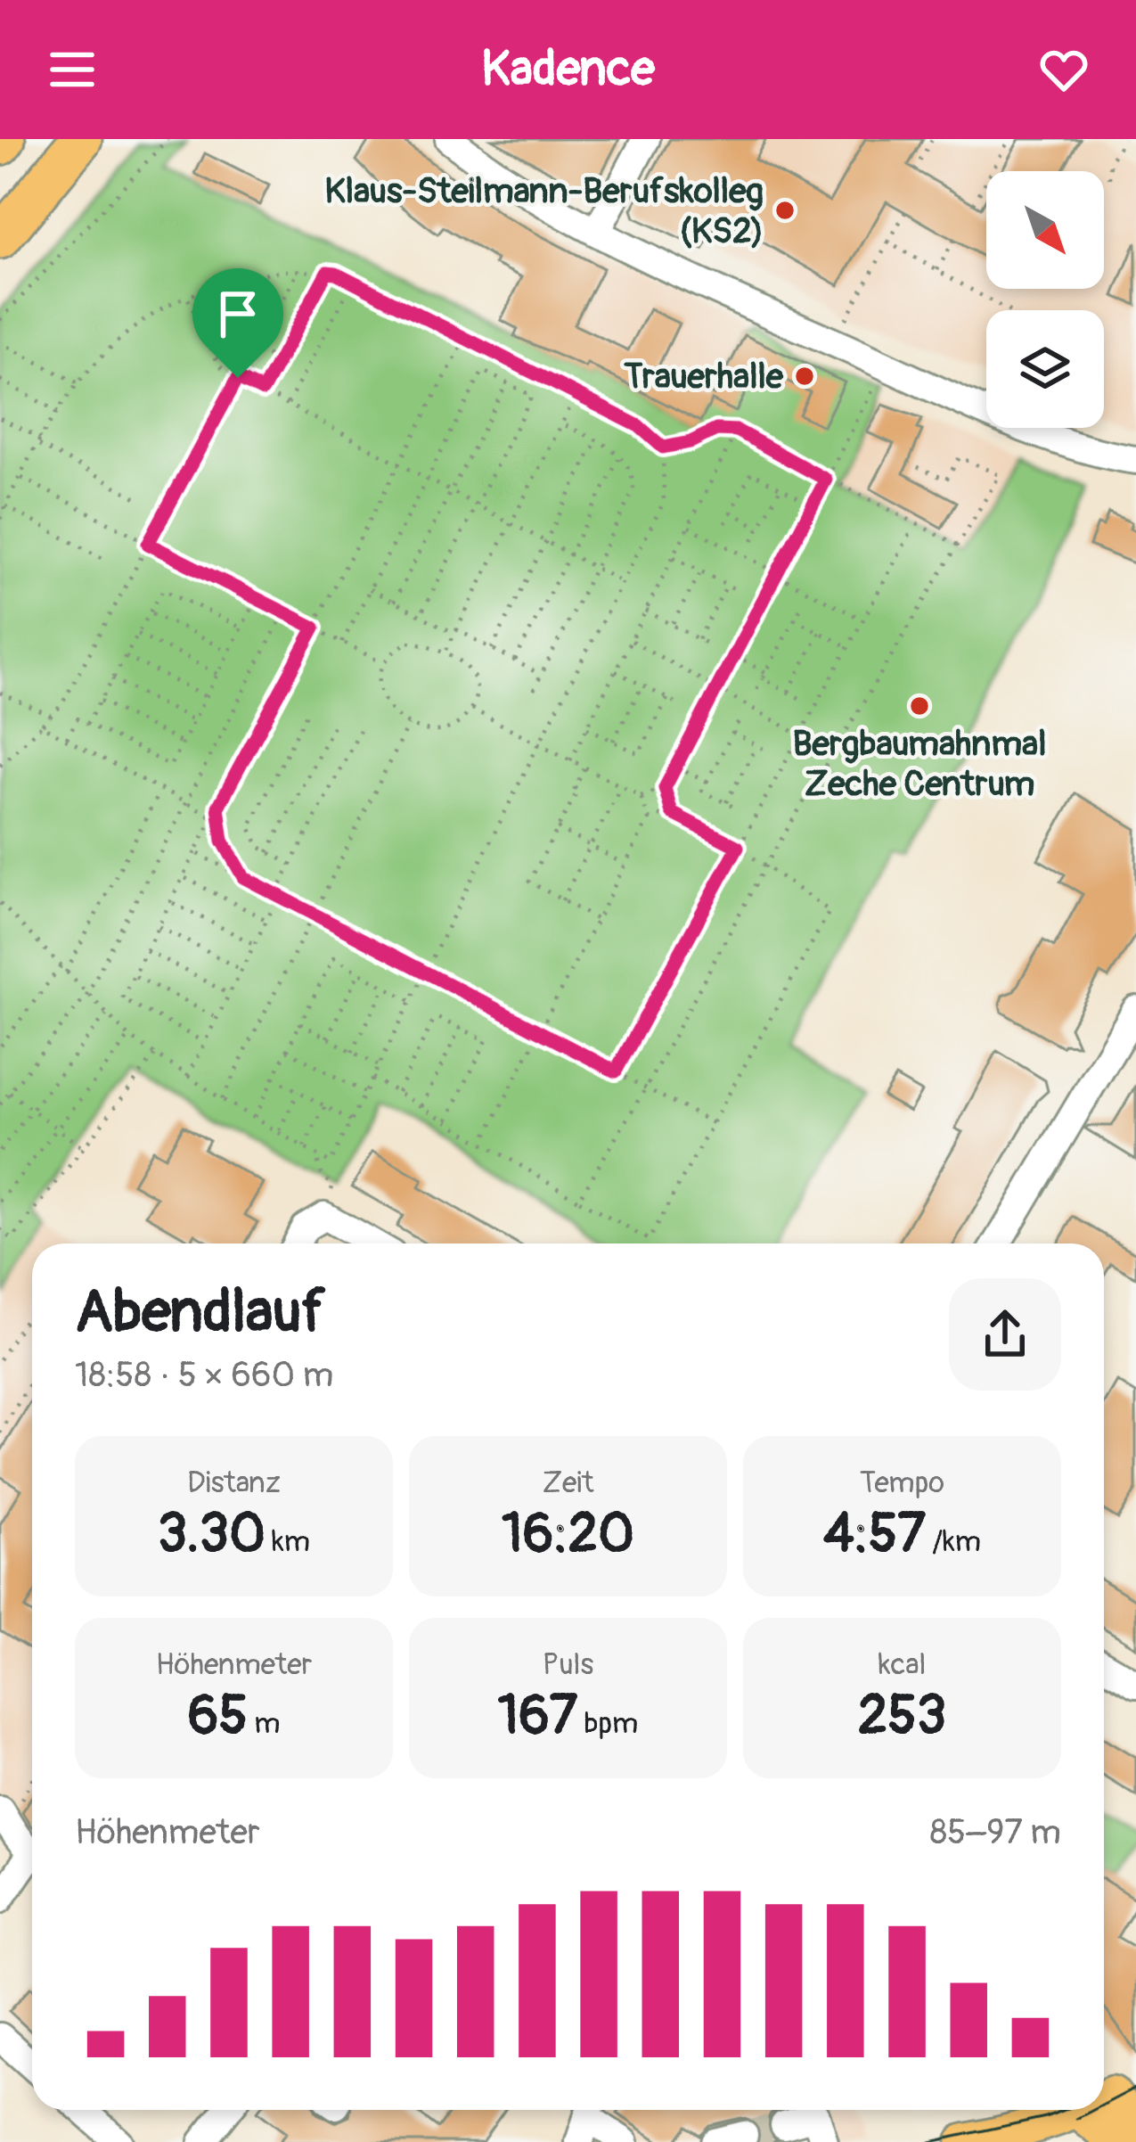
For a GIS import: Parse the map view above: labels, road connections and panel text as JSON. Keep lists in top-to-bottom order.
{
  "places": ["Klaus-Steilmann-Berufskolleg (KS2)", "Trauerhalle", "Bergbaumahnmal Zeche Centrum"],
  "north": "bottom right",
  "page": {
    "header": "Kadence",
    "heading": ["Abendlauf", "18:58 · 5 × 660 m"],
    "stats": [
      ["Distanz", "3.30 km"],
      ["Zeit", "16:20"],
      ["Tempo", "4:57 /km"],
      ["Höhenmeter", "65 m"],
      ["Puls", "167 bpm"],
      ["kcal", "253"]
    ],
    "chart": ["Höhenmeter", "85–97 m"]
  }
}
